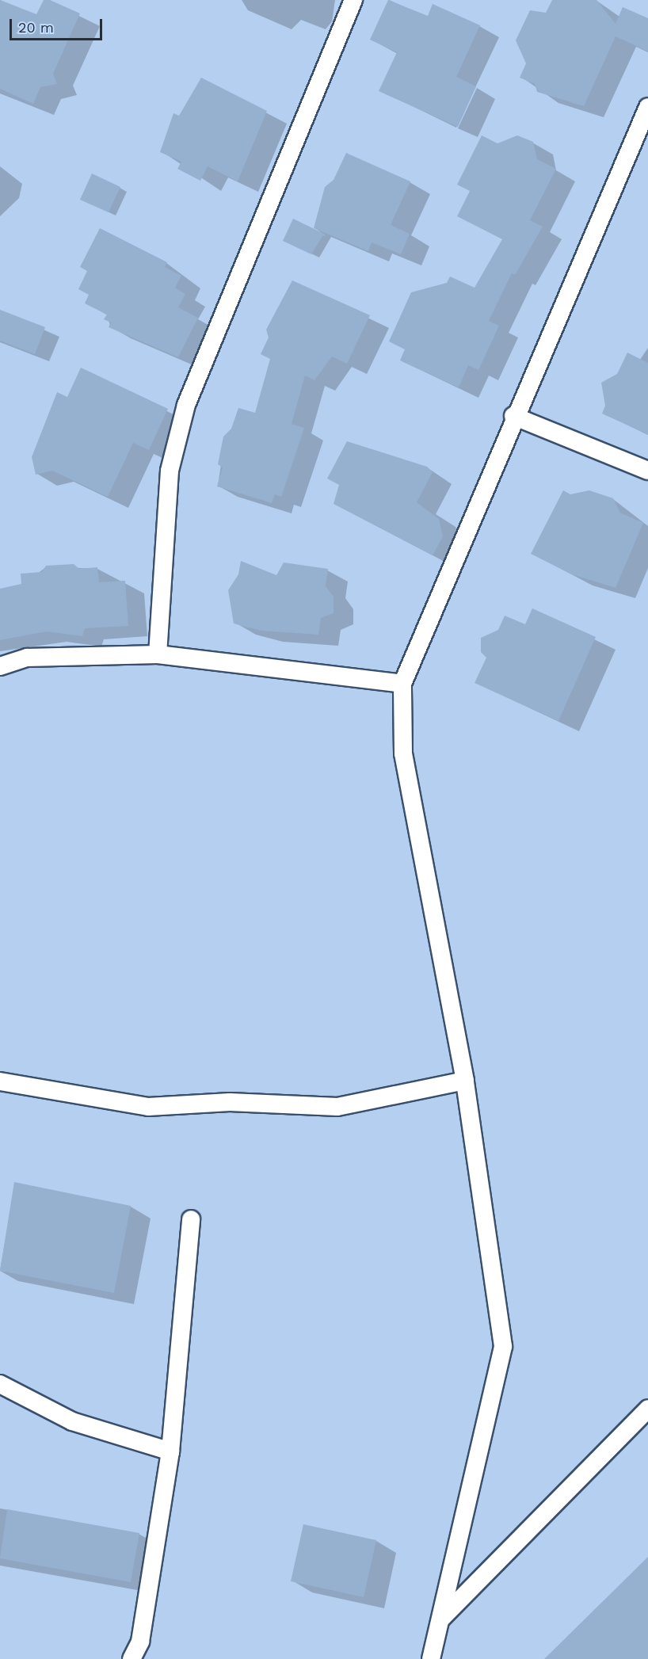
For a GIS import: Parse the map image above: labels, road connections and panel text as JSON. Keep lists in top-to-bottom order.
{
  "scale_bar": "20 m"
}
